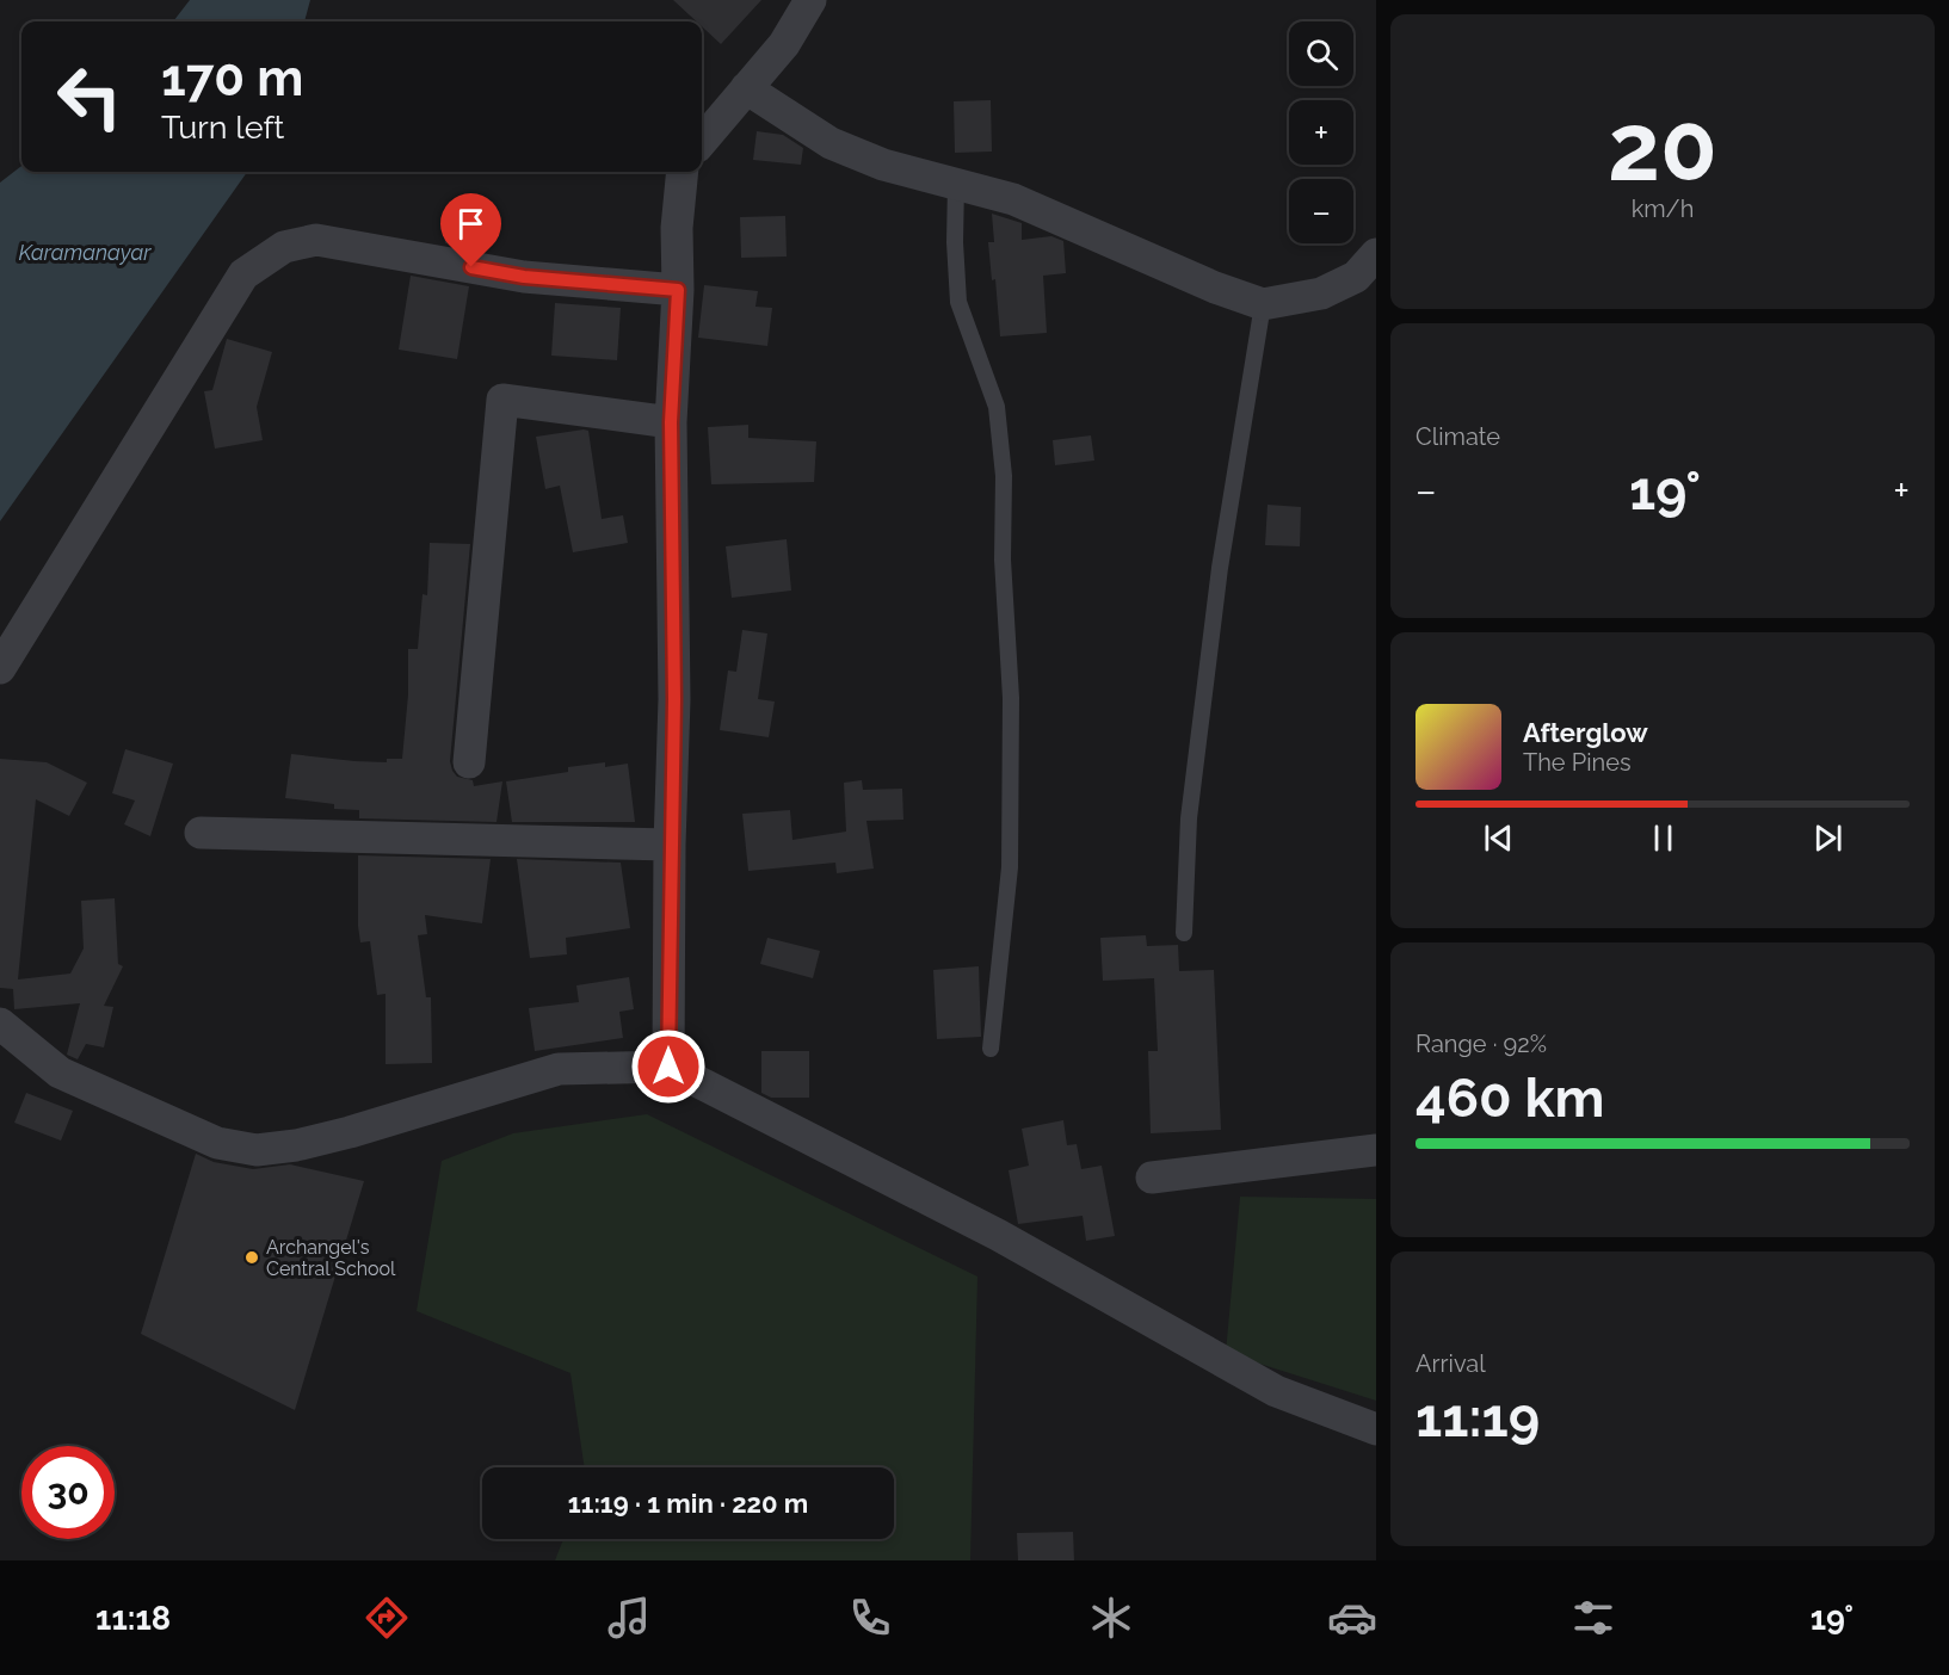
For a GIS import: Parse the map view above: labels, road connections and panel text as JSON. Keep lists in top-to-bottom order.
{
  "water": ["Karamanayar"],
  "places": ["Archangel's Central School"],
  "page": {
    "tile": [
      ["20", "km/h"],
      "Climate",
      ["Range · 92%", "460 km"],
      ["Arrival", "11:19"]
    ],
    "map_buttons": ["+", "−"],
    "turn": ["170 m", "Turn left"],
    "heat": ["−", "19°", "+"],
    "song": ["Afterglow", "The Pines"],
    "limit": "30",
    "trip": "11:19 · 1 min · 220 m",
    "tabs": ["11:18", "19°"]
  }
}
